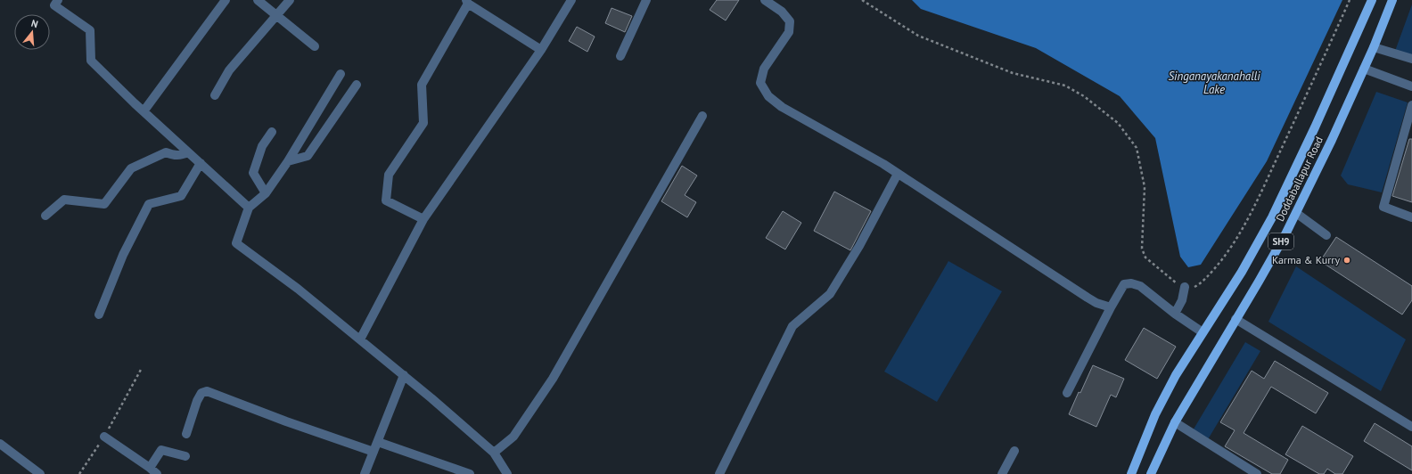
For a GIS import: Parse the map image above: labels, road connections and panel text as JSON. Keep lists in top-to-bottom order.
{
  "streets": {
    "main road": ["Doddaballapur Road", "SH9"]
  },
  "water": ["Singanayakanahalli Lake"],
  "places": ["Karma & Kurry"],
  "north": "top"
}
